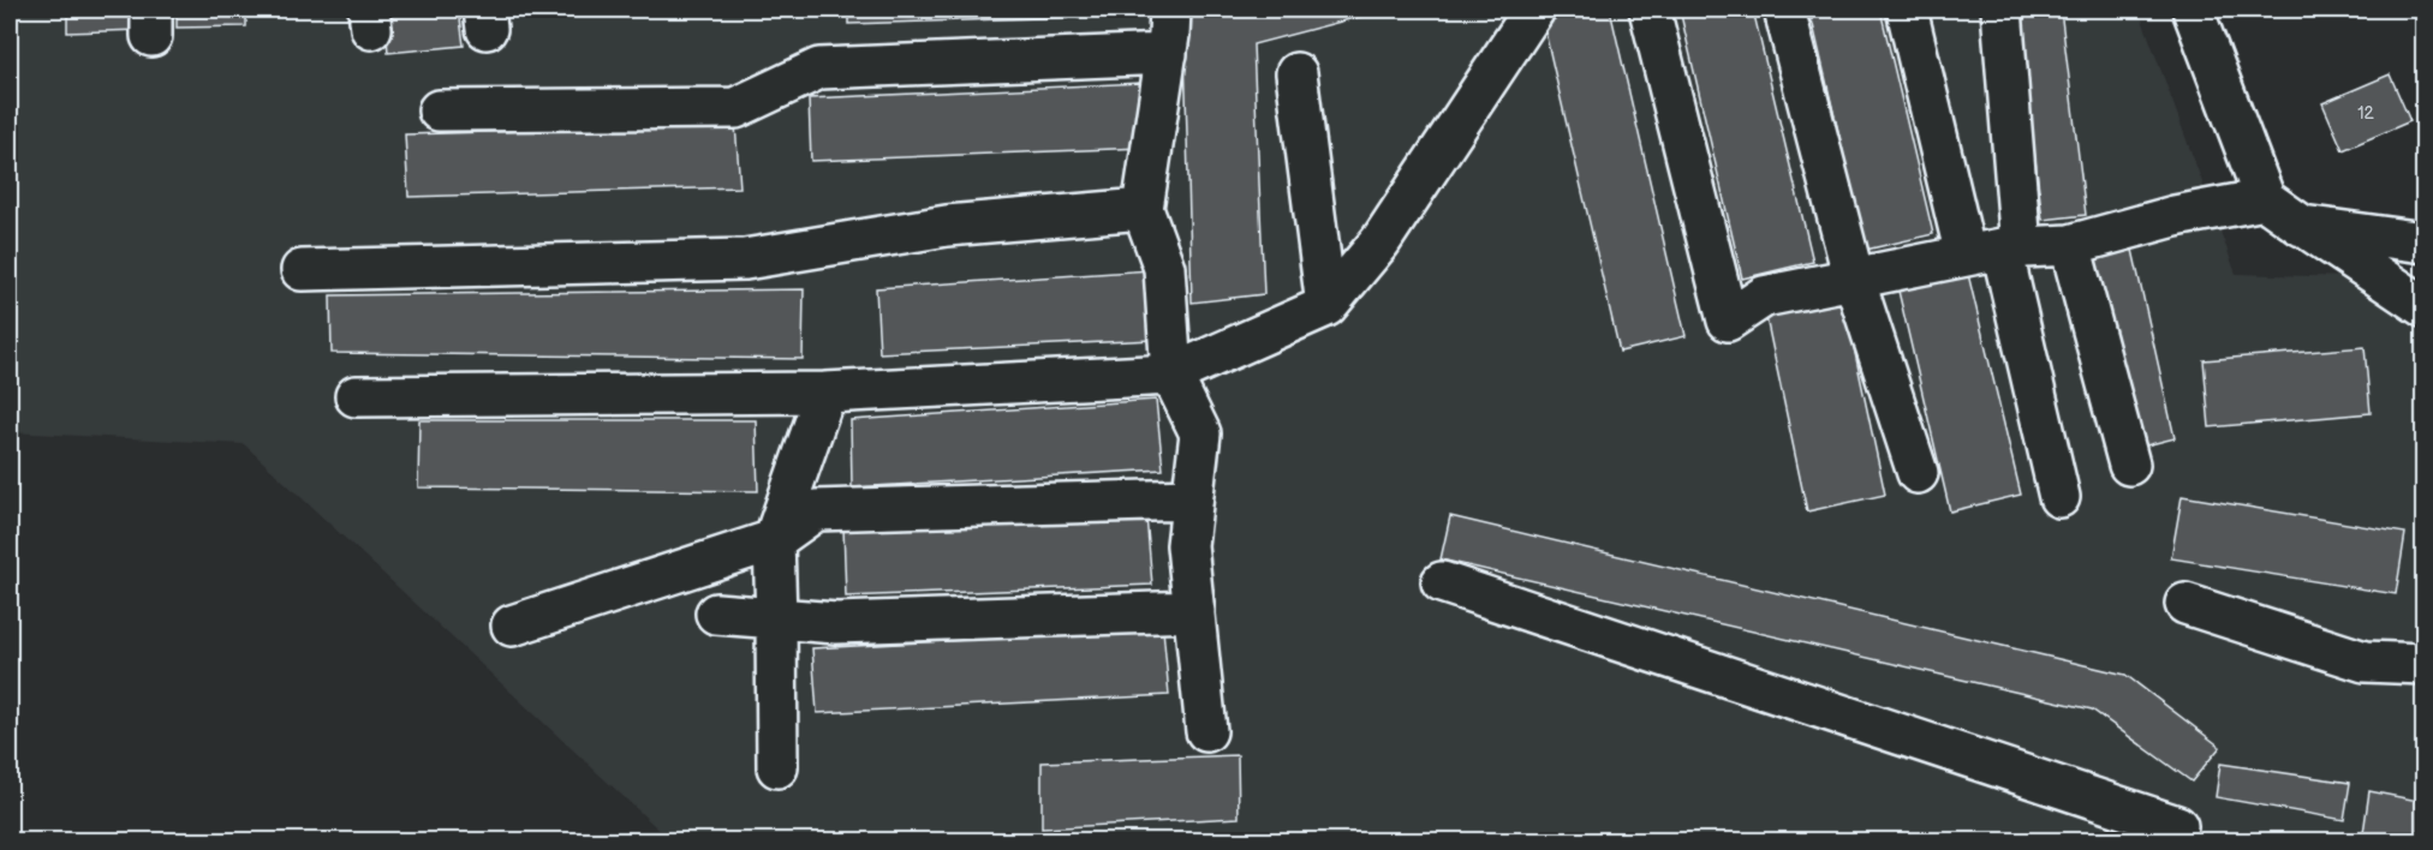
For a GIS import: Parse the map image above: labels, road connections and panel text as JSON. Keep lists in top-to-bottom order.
{
  "house_numbers": ["12"]
}
